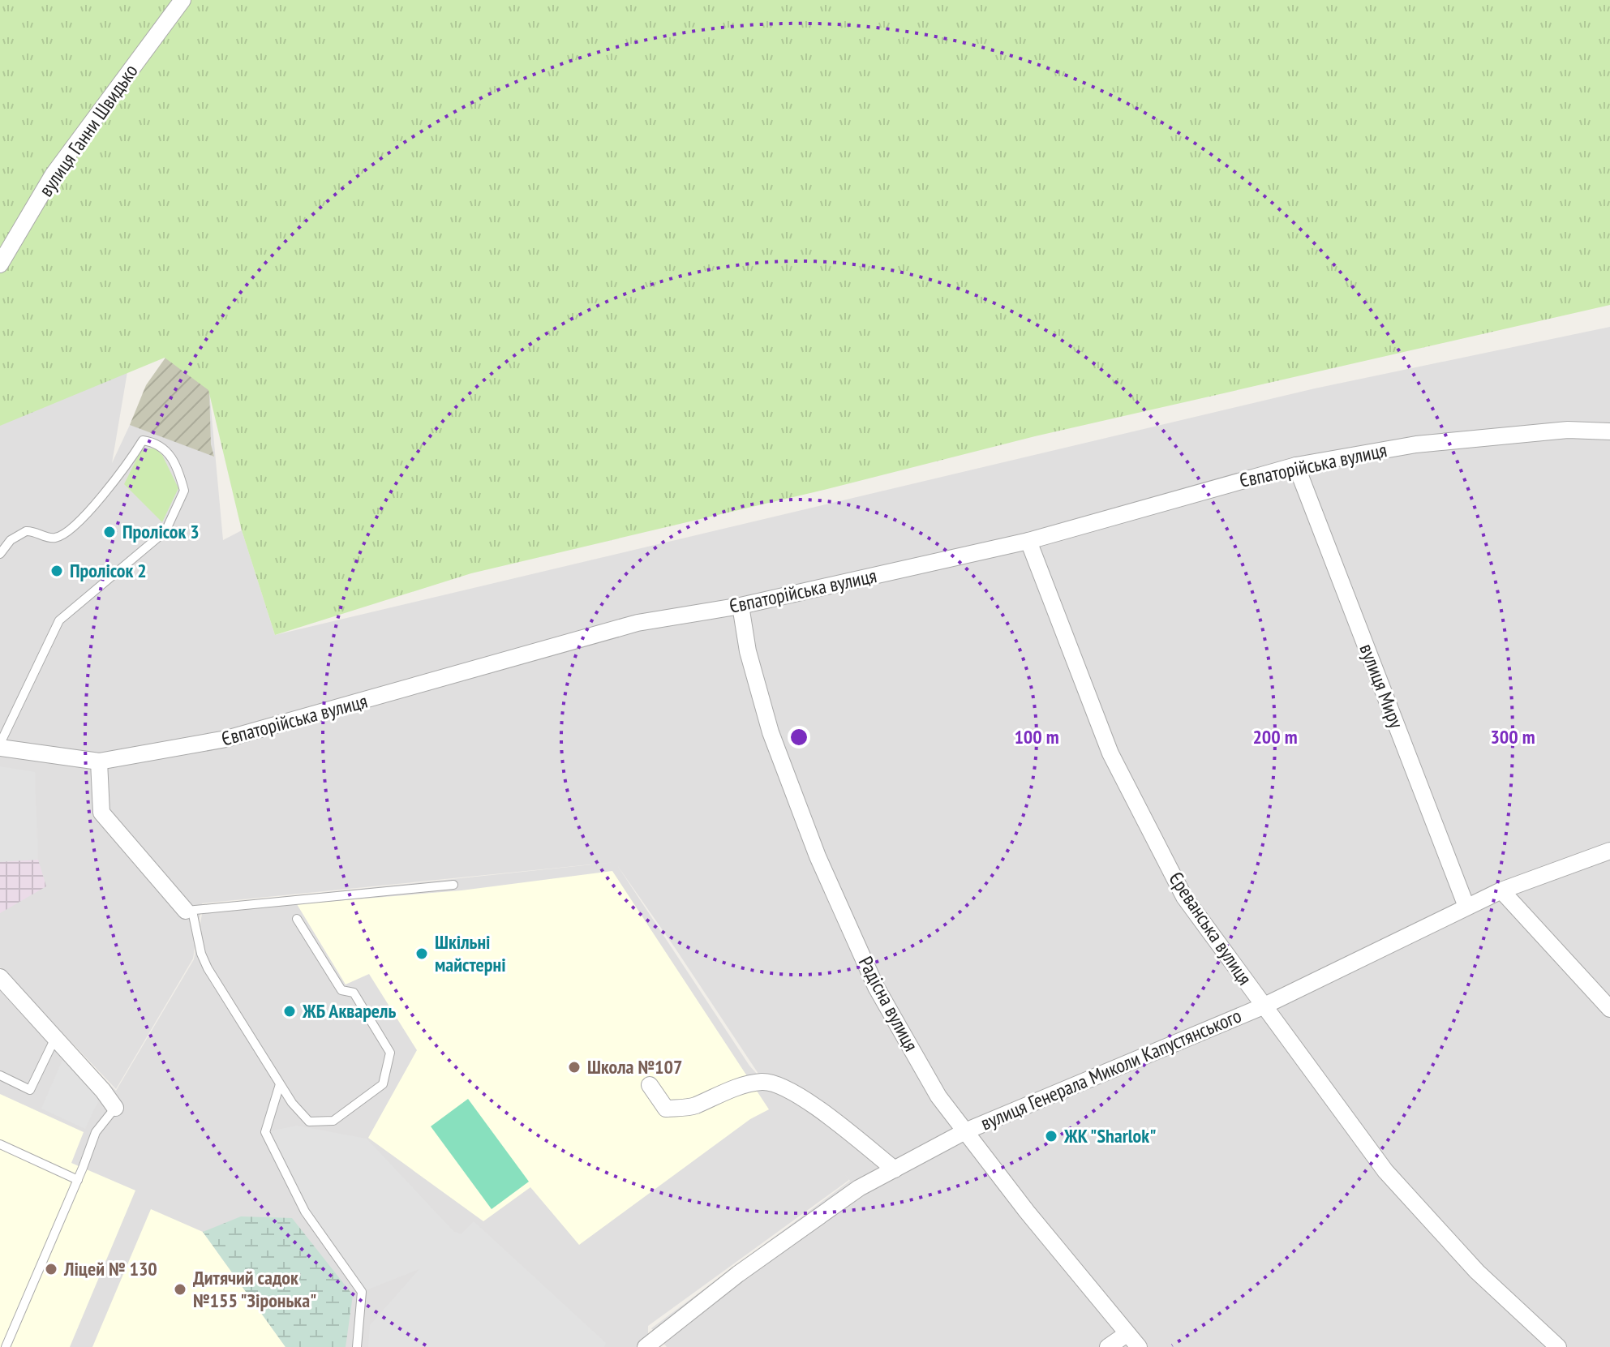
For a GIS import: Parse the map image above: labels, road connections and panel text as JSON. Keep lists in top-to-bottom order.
{
  "streets": {
    "street": [
      "вулиця Ганни Швидько",
      "Євпаторійська вулиця",
      "вулиця Миру",
      "Єреванська вулиця",
      "Радісна вулиця",
      "вулиця Генерала Миколи Капустянського"
    ]
  },
  "crossings": [
    ["Євпаторійська вулиця", "вулиця Миру"],
    ["Євпаторійська вулиця", "Єреванська вулиця"],
    ["Євпаторійська вулиця", "Радісна вулиця"],
    ["вулиця Миру", "вулиця Генерала Миколи Капустянського"],
    ["Єреванська вулиця", "вулиця Генерала Миколи Капустянського"],
    ["Радісна вулиця", "вулиця Генерала Миколи Капустянського"]
  ],
  "places": [
    "Пролісок 3",
    "Пролісок 2",
    "Шкільні майстерні",
    "ЖБ Акварель",
    "Школа №107",
    "ЖК \"Sharlok\"",
    "Ліцей № 130",
    "Дитячий садок №155 \"Зіронька\""
  ],
  "rings": ["100 m", "200 m", "300 m"]
}
